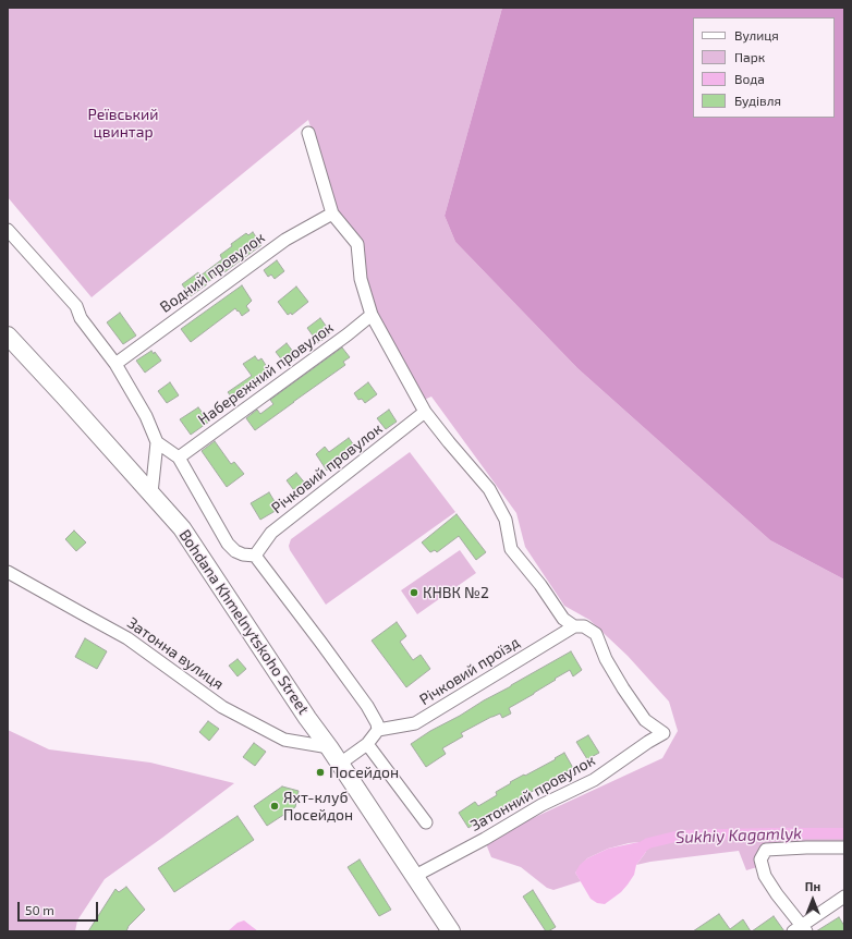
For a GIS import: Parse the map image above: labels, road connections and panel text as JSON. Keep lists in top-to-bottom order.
{
  "streets": {
    "main road": ["Bohdana Khmelnytskoho Street"],
    "street": [
      "Водний провулок",
      "Набережний провулок",
      "Річковий провулок",
      "Затонна вулиця",
      "Річковий проїзд",
      "Затонний провулок"
    ]
  },
  "crossings": [
    ["Bohdana Khmelnytskoho Street", "Затонна вулиця"],
    ["Bohdana Khmelnytskoho Street", "Затонний провулок"],
    ["Річковий проїзд", "Затонний провулок"]
  ],
  "water": ["Sukhiy Kagamlyk"],
  "parks": ["Реївський цвинтар"],
  "places": ["КНВК №2", "Посейдон", "Яхт-клуб Посейдон"],
  "legend": [
    "Вулиця",
    "Парк",
    "Вода",
    "Будівля"
  ],
  "scale_bar": "50 m",
  "north": "top"
}
